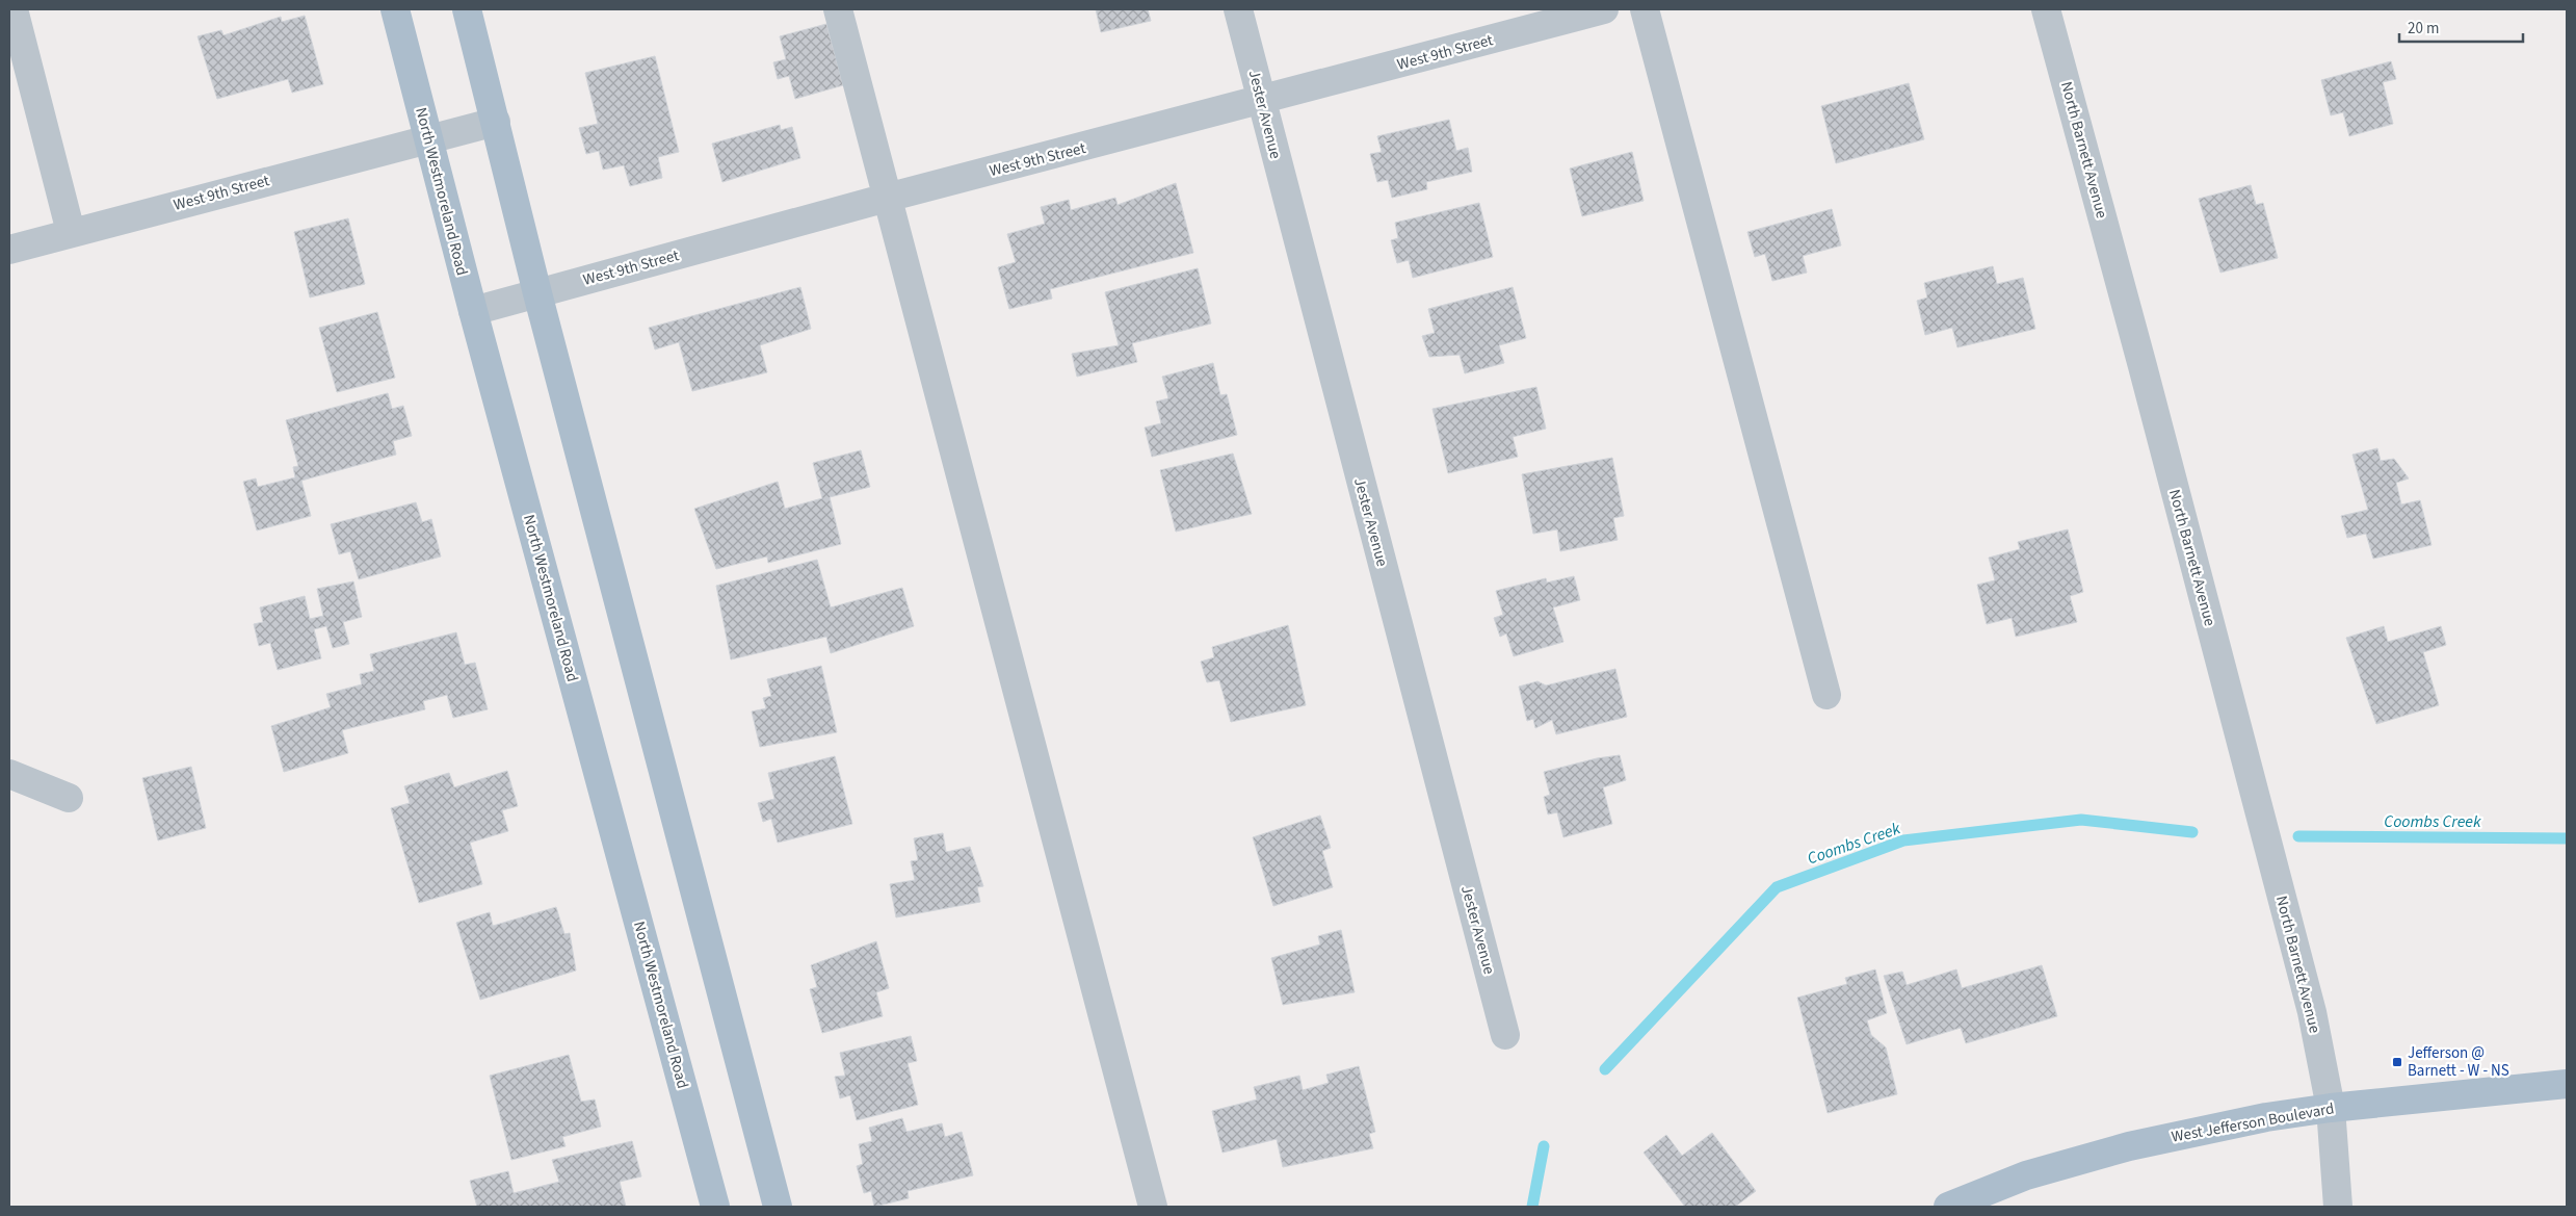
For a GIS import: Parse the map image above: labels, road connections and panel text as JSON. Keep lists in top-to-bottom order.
{
  "streets": {
    "main road": ["North Westmoreland Road", "West Jefferson Boulevard"],
    "street": ["West 9th Street", "Jester Avenue", "North Barnett Avenue"]
  },
  "crossings": [
    ["West 9th Street", "Jester Avenue"],
    ["West 9th Street", "North Westmoreland Road"],
    ["North Barnett Avenue", "West Jefferson Boulevard"]
  ],
  "water": ["Coombs Creek"],
  "places": {
    "transit": ["Jefferson @ Barnett - W - NS"]
  },
  "scale_bar": "20 m"
}
